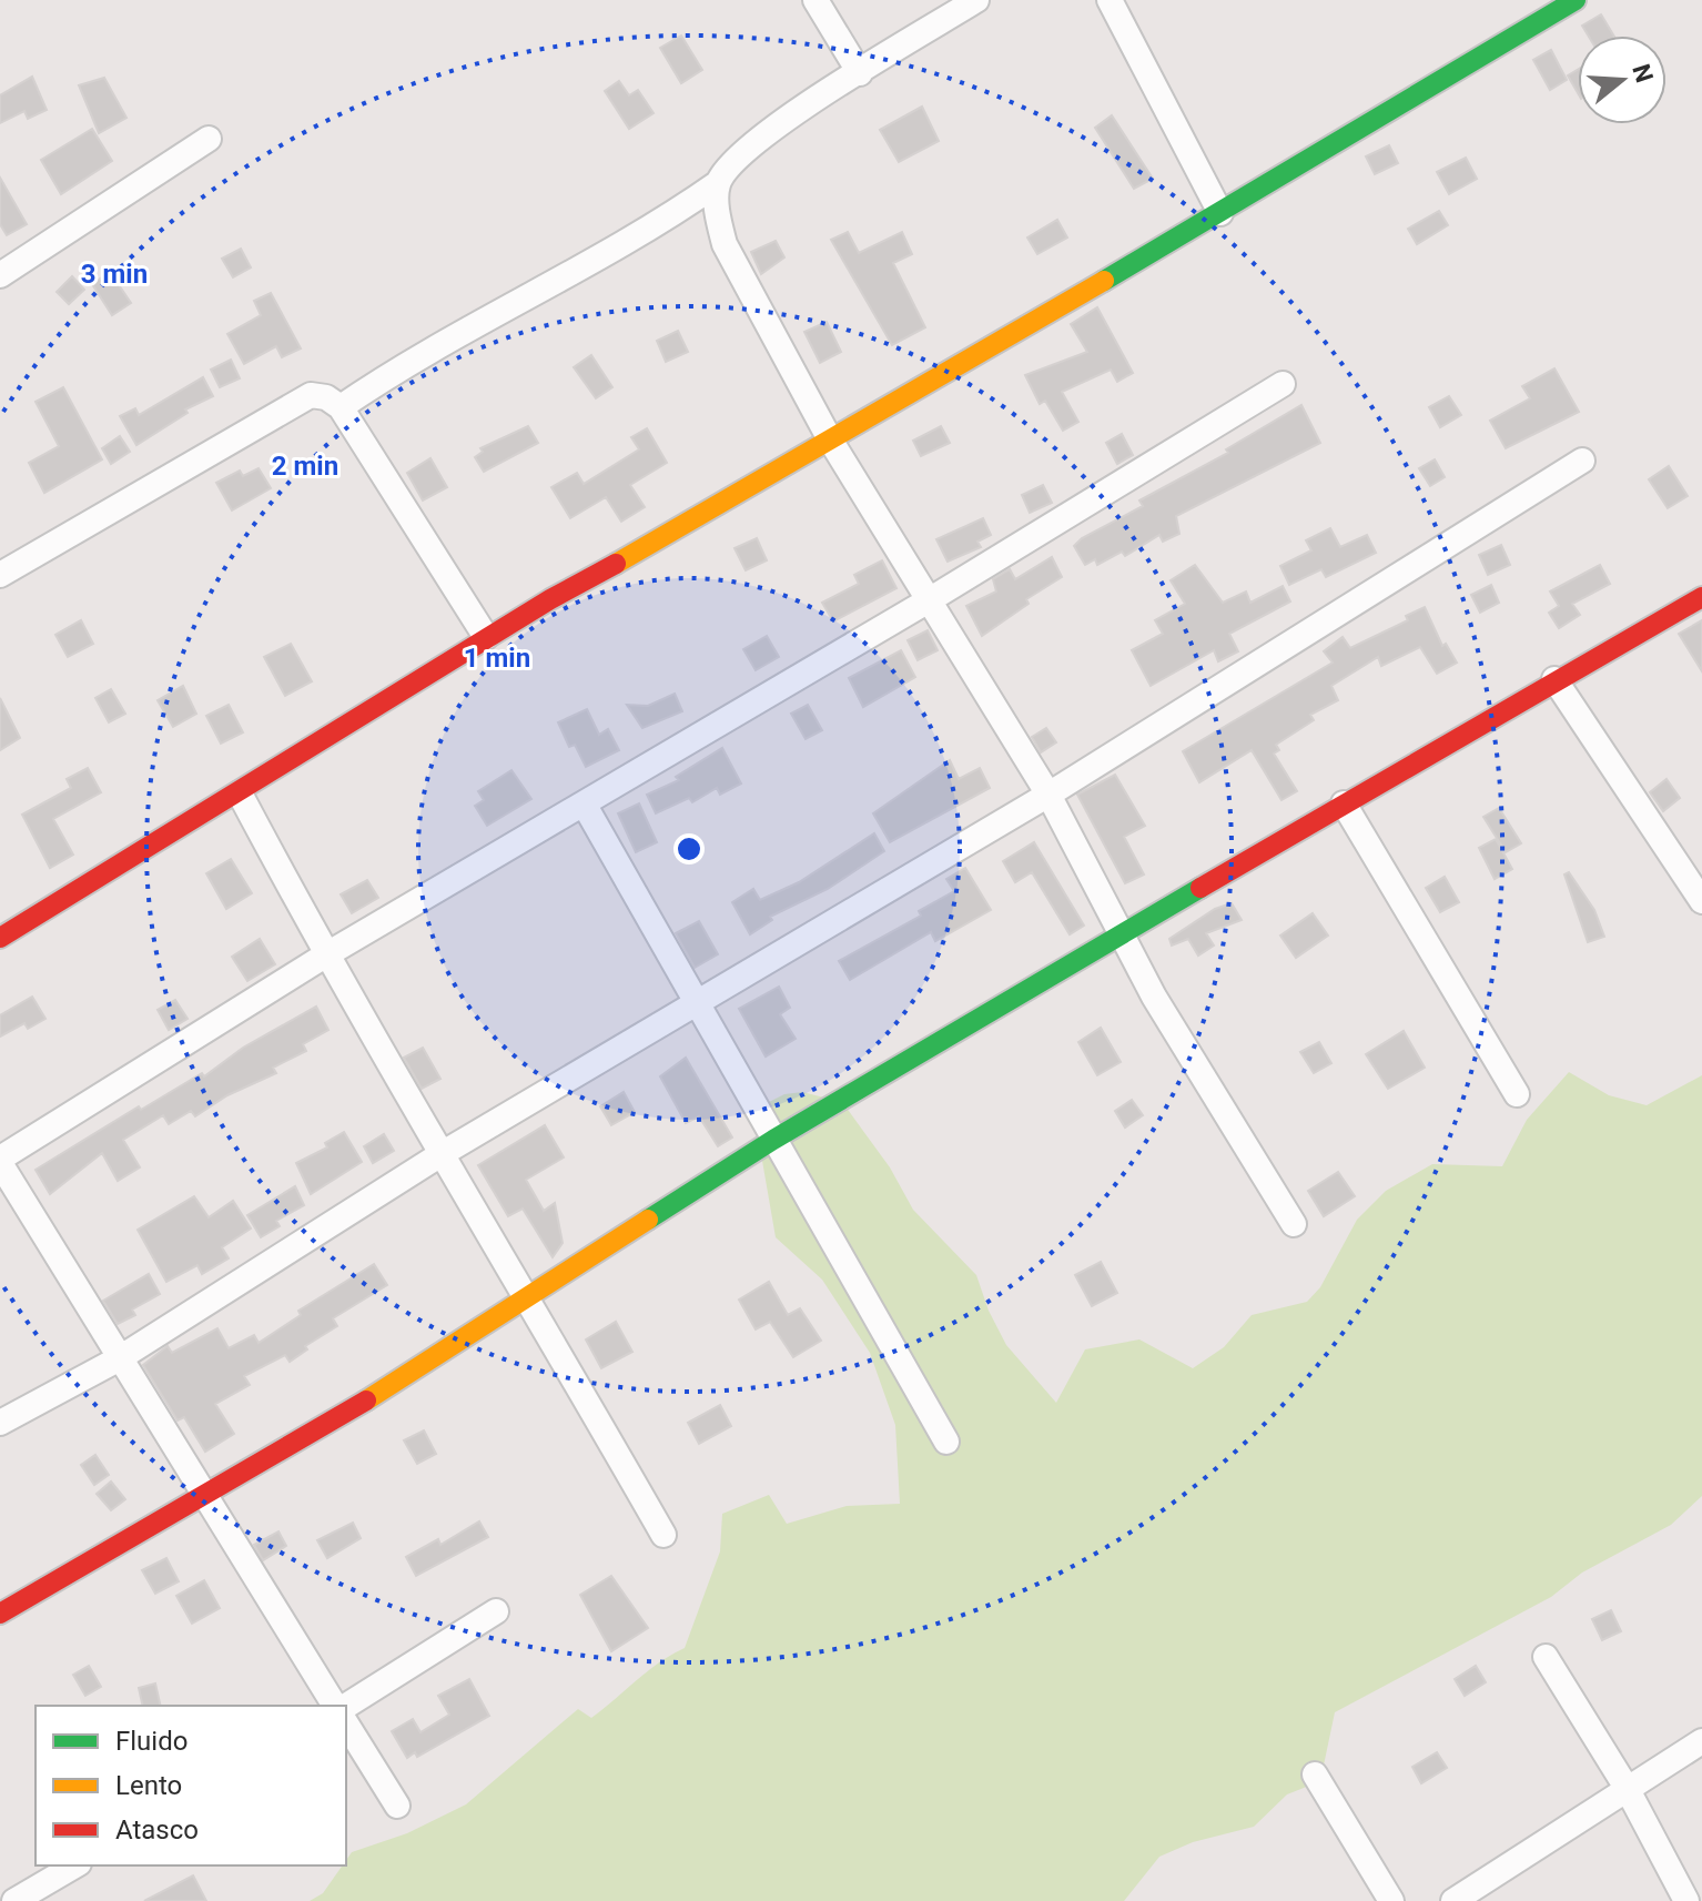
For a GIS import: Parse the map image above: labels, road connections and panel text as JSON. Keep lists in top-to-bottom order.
{
  "legend": ["Fluido", "Lento", "Atasco"],
  "north": "right",
  "rings": ["3 min", "2 min", "1 min"]
}
